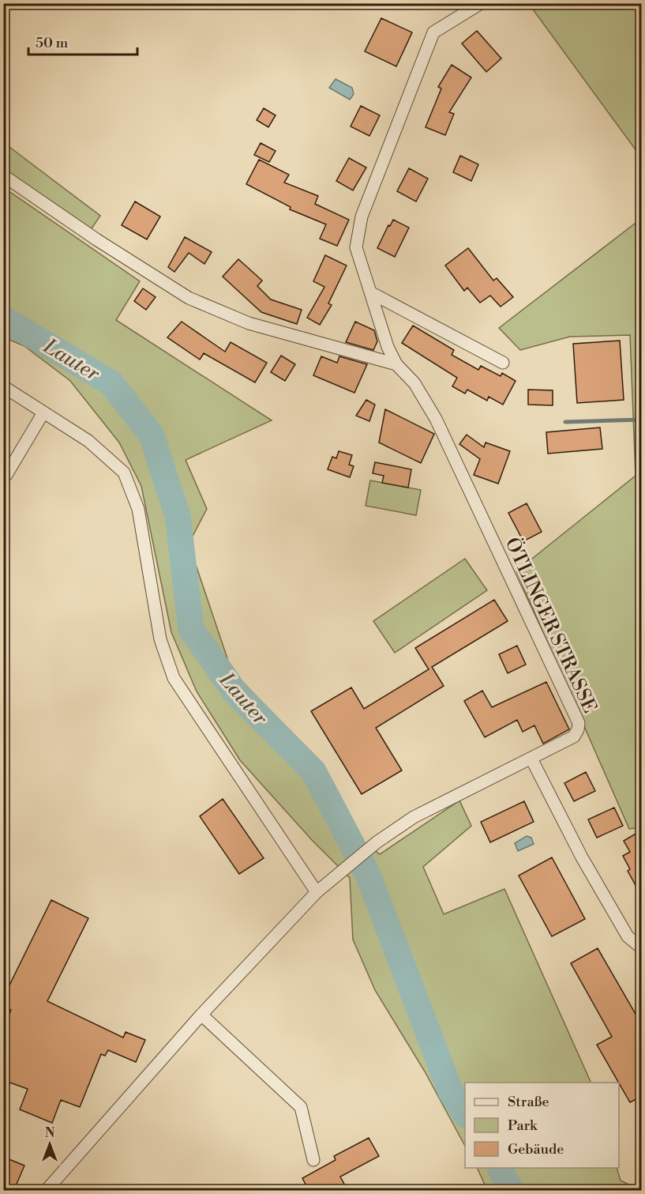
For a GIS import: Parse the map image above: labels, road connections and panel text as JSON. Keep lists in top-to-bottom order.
{
  "streets": {
    "street": ["ÖTLINGER STRASSE"]
  },
  "water": ["Lauter"],
  "legend": ["Straße", "Park", "Gebäude"],
  "scale_bar": "50 m",
  "north": "top"
}
